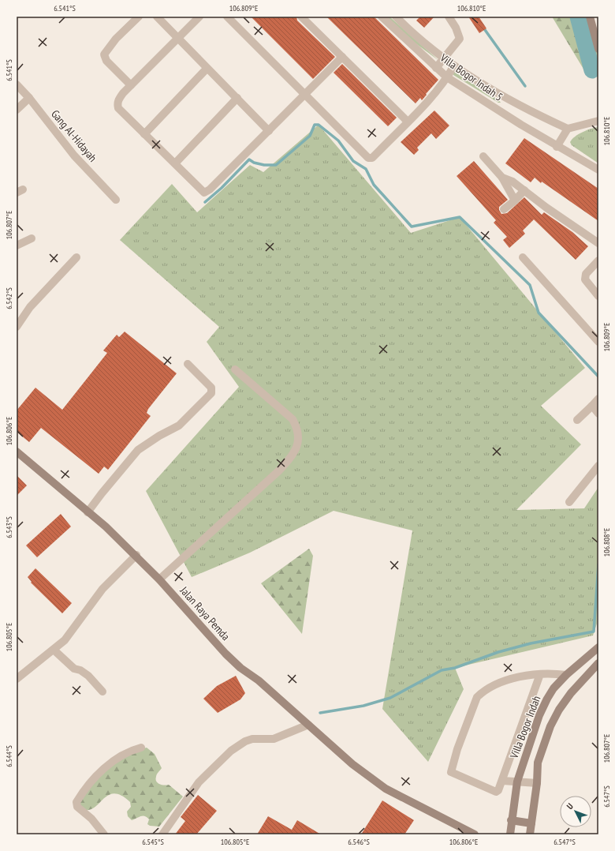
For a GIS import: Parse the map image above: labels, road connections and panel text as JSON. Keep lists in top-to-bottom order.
{
  "streets": {
    "main road": ["Jalan Raya Pemda", "Villa Bogor Indah"],
    "street": ["Villa Bogor Indah 5", "Gang Al-Hidayah"]
  },
  "north": "top left",
  "coordinates": [
    "6.541°S",
    "106.809°E",
    "106.810°E",
    "106.807°E",
    "6.542°S",
    "106.806°E",
    "6.543°S",
    "106.808°E",
    "106.805°E",
    "6.544°S",
    "6.547°S",
    "6.545°S",
    "6.546°S"
  ]
}
